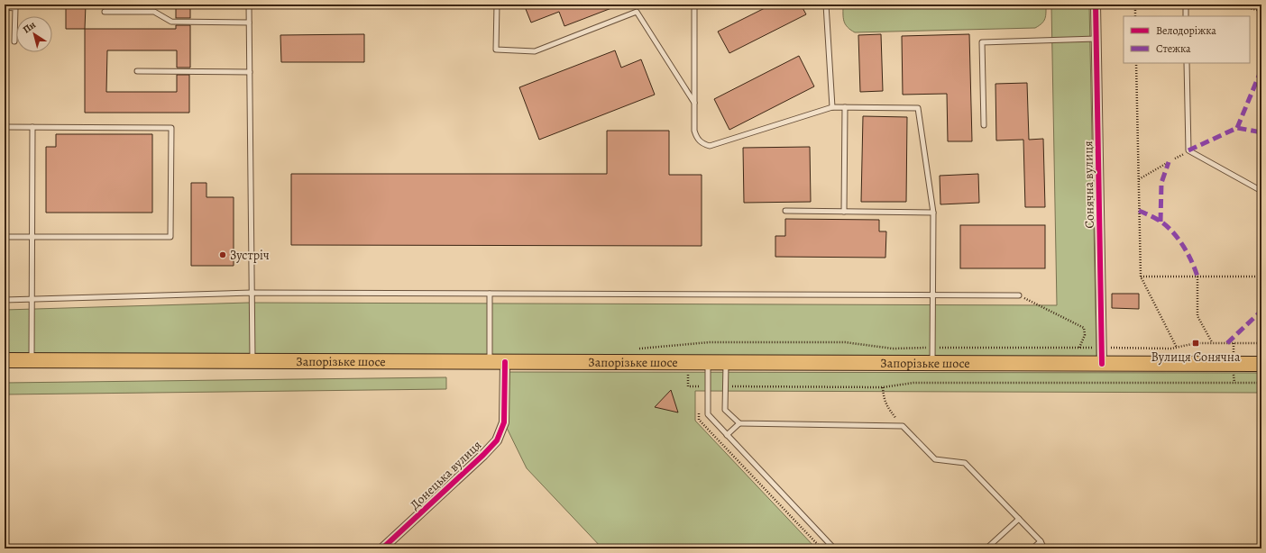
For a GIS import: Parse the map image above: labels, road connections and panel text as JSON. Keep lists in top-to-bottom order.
{
  "streets": {
    "main road": ["Запорізьке шосе"],
    "street": ["Сонячна вулиця", "Донецька вулиця"]
  },
  "crossings": [
    ["Сонячна вулиця", "Запорізьке шосе"],
    ["Запорізьке шосе", "Донецька вулиця"]
  ],
  "places": {
    "other": ["Зустріч"],
    "transit": ["Вулиця Сонячна"]
  },
  "legend": ["Велодоріжка", "Стежка"],
  "north": "top left"
}
